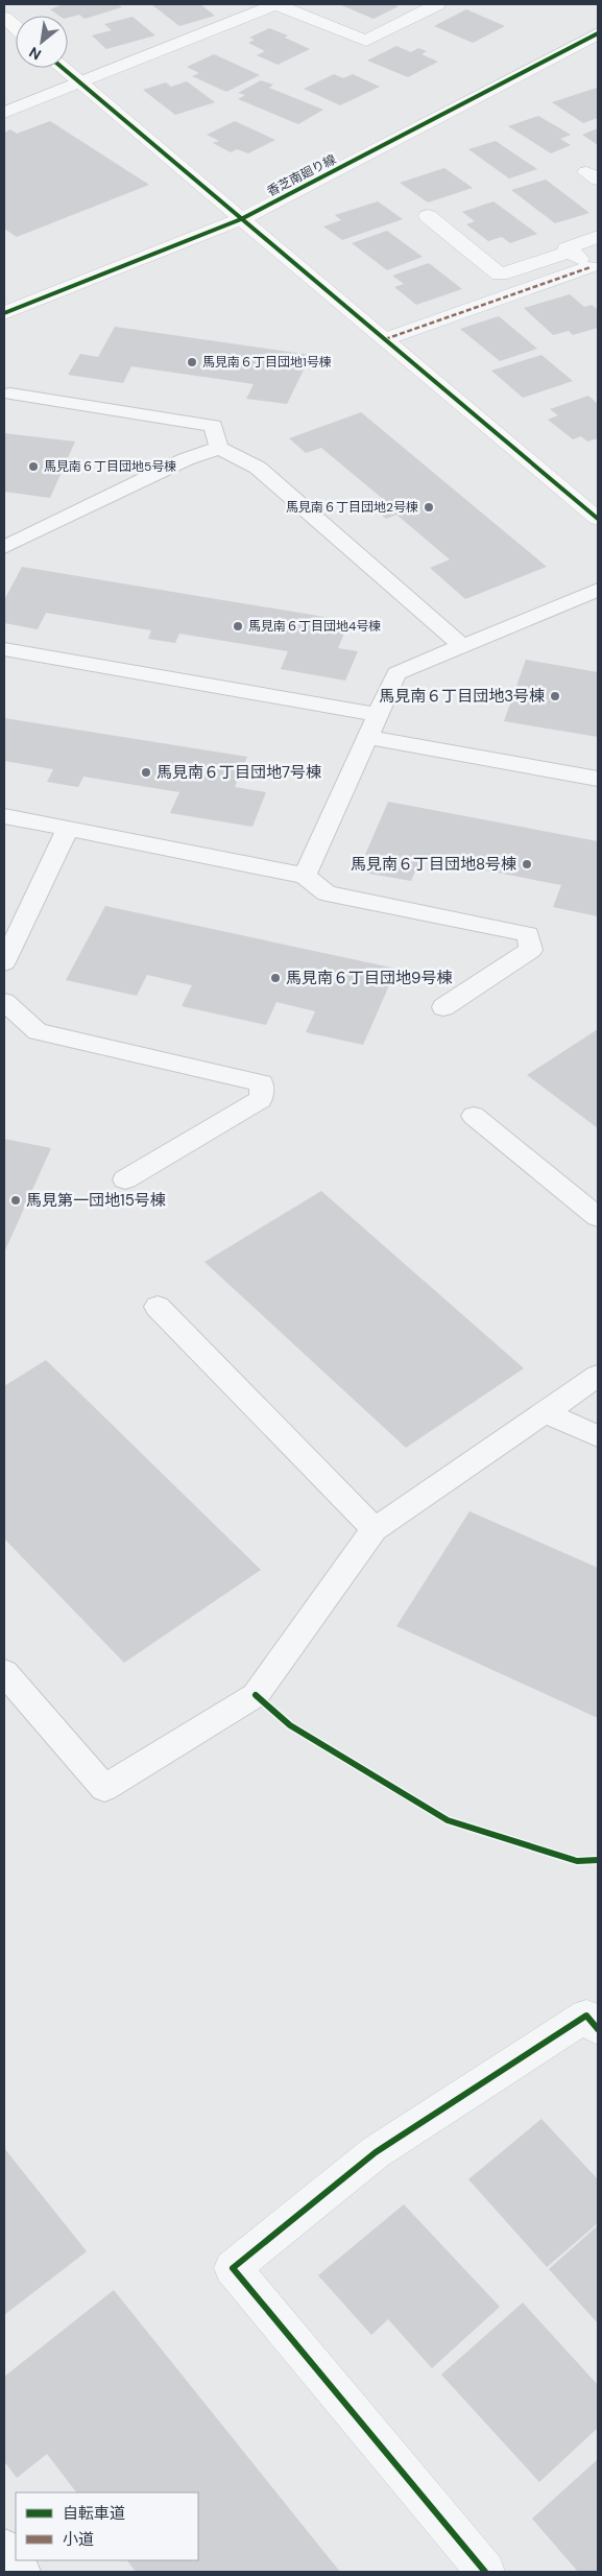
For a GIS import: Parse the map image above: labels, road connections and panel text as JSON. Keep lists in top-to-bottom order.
{
  "streets": {
    "street": ["香芝南廻り線"]
  },
  "places": [
    "馬見南６丁目団地1号棟",
    "馬見南６丁目団地5号棟",
    "馬見南６丁目団地2号棟",
    "馬見南６丁目団地4号棟",
    "馬見南６丁目団地3号棟",
    "馬見南６丁目団地7号棟",
    "馬見南６丁目団地8号棟",
    "馬見南６丁目団地9号棟",
    "馬見第一団地15号棟"
  ],
  "legend": ["自転車道", "小道"],
  "north": "bottom left"
}
